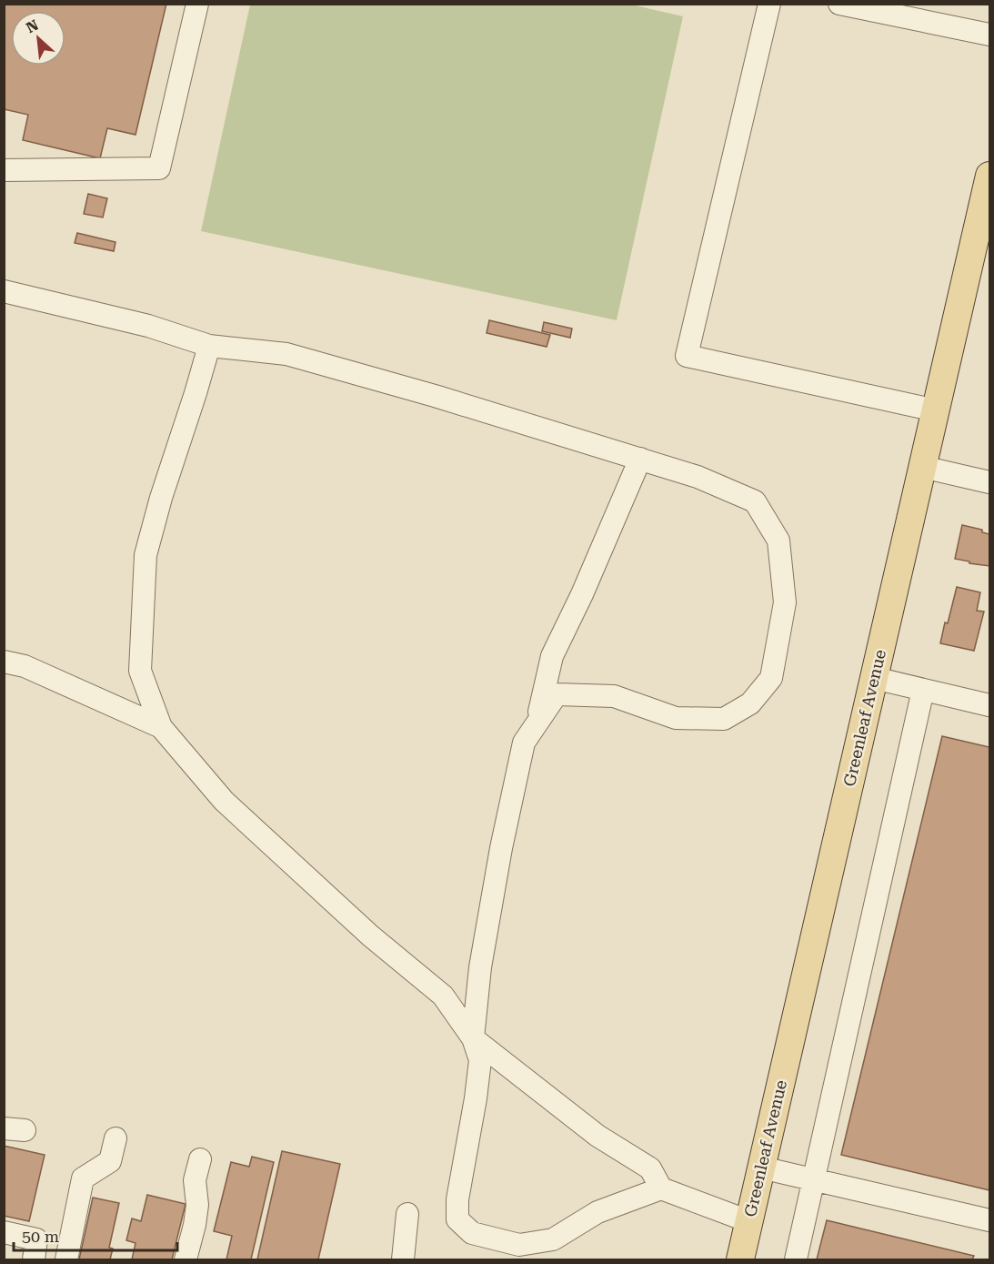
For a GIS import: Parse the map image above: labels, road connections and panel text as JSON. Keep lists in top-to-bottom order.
{
  "streets": {
    "main road": ["Greenleaf Avenue"]
  },
  "scale_bar": "50 m",
  "north": "top left"
}
